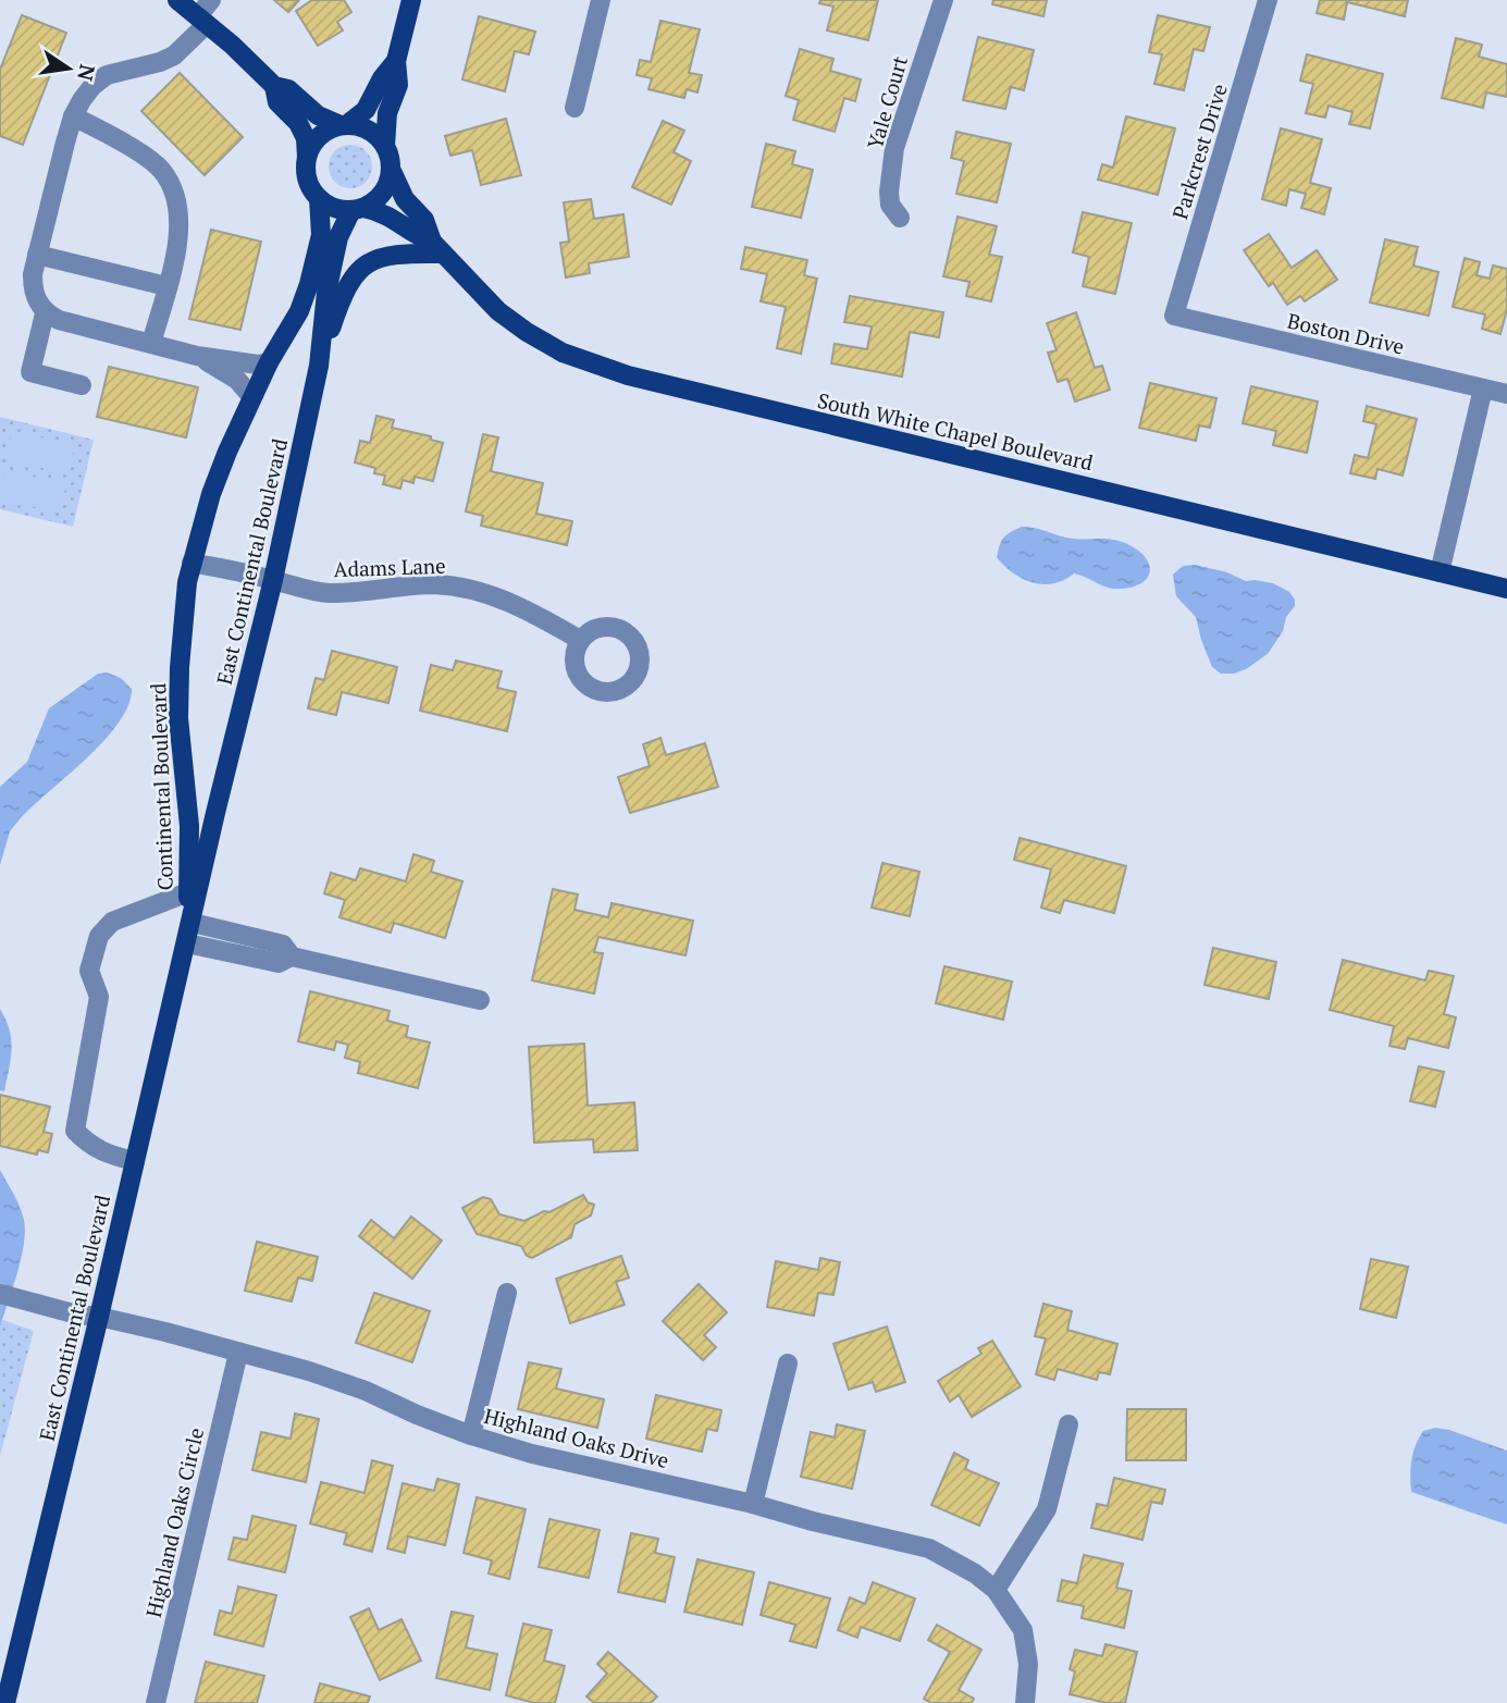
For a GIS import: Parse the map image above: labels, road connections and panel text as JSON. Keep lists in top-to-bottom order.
{
  "streets": {
    "main road": ["South White Chapel Boulevard", "East Continental Boulevard", "Continental Boulevard"],
    "street": [
      "Yale Court",
      "Parkcrest Drive",
      "Boston Drive",
      "Adams Lane",
      "Highland Oaks Drive",
      "Highland Oaks Circle"
    ]
  },
  "crossings": [
    ["Parkcrest Drive", "Boston Drive"],
    ["South White Chapel Boulevard", "East Continental Boulevard"],
    ["South White Chapel Boulevard", "Continental Boulevard"],
    ["East Continental Boulevard", "Adams Lane"],
    ["East Continental Boulevard", "Continental Boulevard"],
    ["East Continental Boulevard", "Highland Oaks Drive"],
    ["Adams Lane", "Continental Boulevard"],
    ["Highland Oaks Drive", "Highland Oaks Circle"]
  ],
  "north": "right"
}
